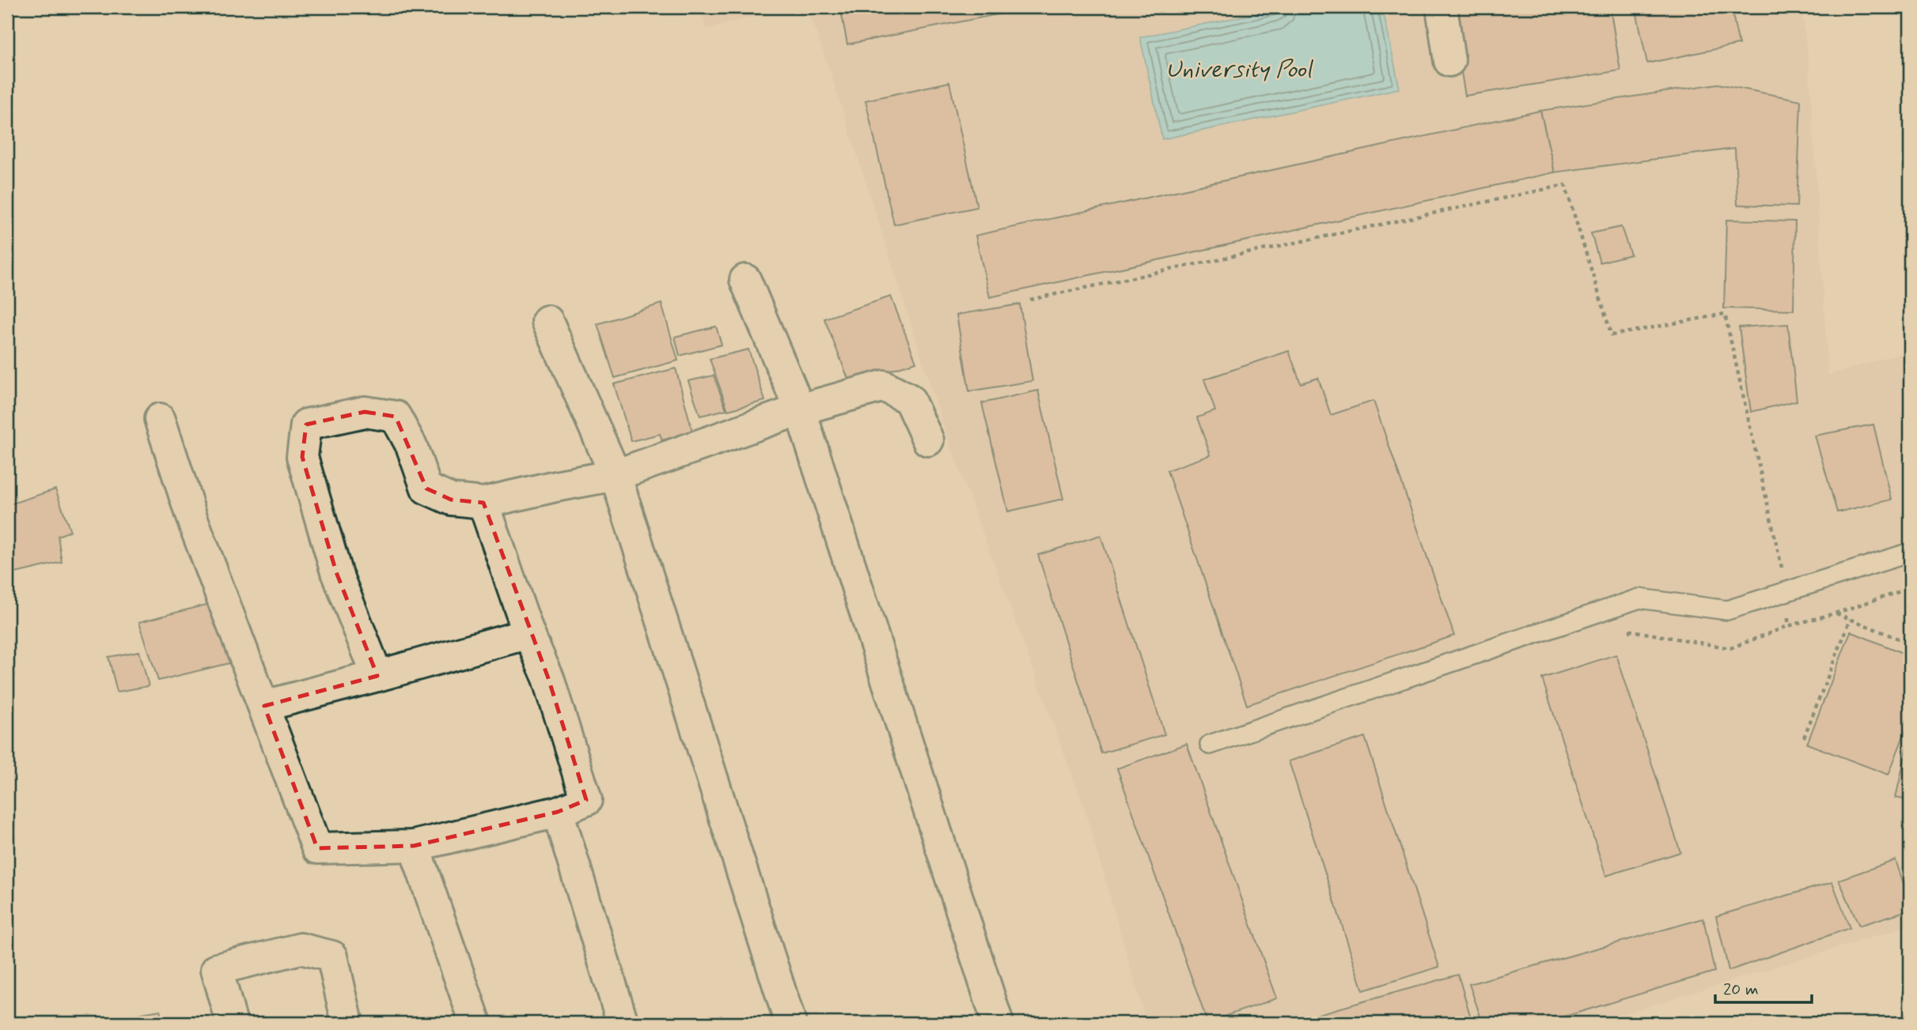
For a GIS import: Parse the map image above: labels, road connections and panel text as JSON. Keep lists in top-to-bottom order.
{
  "water": ["University Pool"],
  "scale_bar": "20 m"
}
